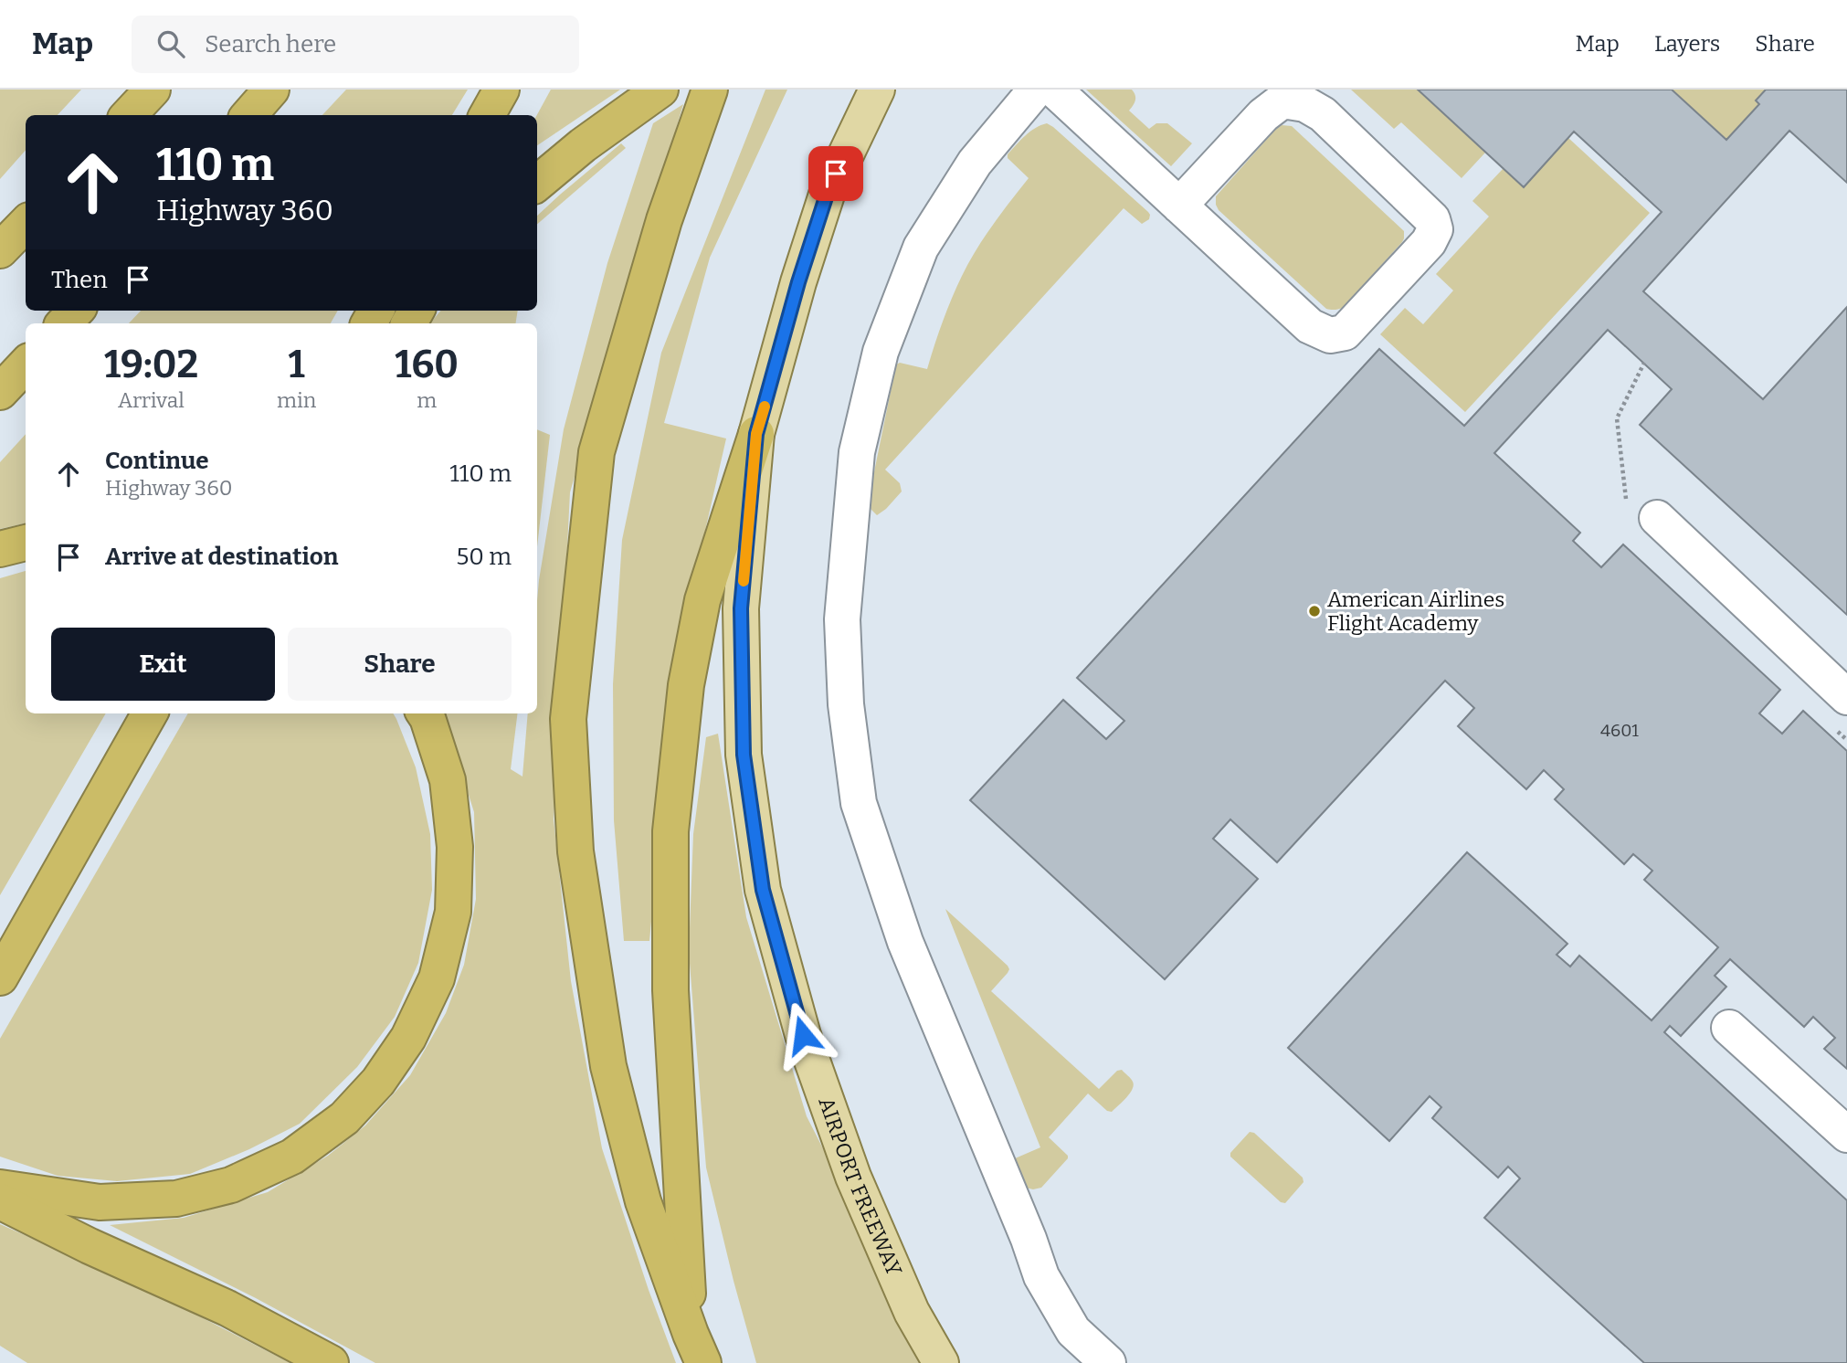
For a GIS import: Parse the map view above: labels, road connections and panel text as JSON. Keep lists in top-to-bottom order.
{
  "streets": {
    "main road": ["AIRPORT FREEWAY"]
  },
  "places": ["American Airlines Flight Academy"],
  "house_numbers": ["4601"],
  "page": {
    "header": "Map",
    "search": "Search here",
    "nav": ["Map", "Layers", "Share"],
    "turn": ["110 m", "Highway 360"],
    "then": "Then",
    "eta": [
      "19:02",
      "Arrival",
      "1",
      "min",
      "160",
      "m"
    ],
    "list": [
      {
        "name": "Continue",
        "note": "Highway 360",
        "value": "110 m"
      },
      {
        "name": "Arrive at destination",
        "value": "50 m"
      }
    ],
    "buttons": ["Exit", "Share"]
  }
}
